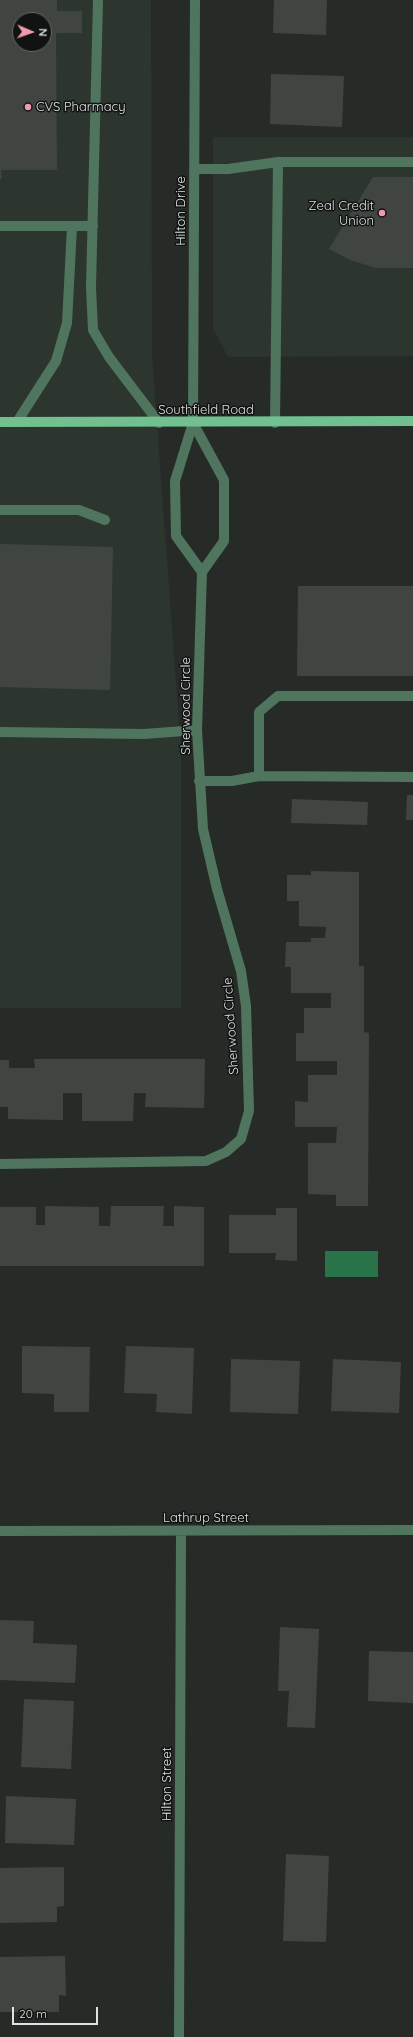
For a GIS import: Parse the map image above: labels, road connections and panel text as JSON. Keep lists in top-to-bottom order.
{
  "streets": {
    "main road": ["Southfield Road"],
    "street": [
      "Hilton Drive",
      "Sherwood Circle",
      "Lathrup Street",
      "Hilton Street"
    ]
  },
  "crossings": [
    ["Hilton Drive", "Southfield Road"],
    ["Lathrup Street", "Hilton Street"]
  ],
  "places": ["CVS Pharmacy", "Zeal Credit Union"],
  "scale_bar": "20 m",
  "north": "right"
}
